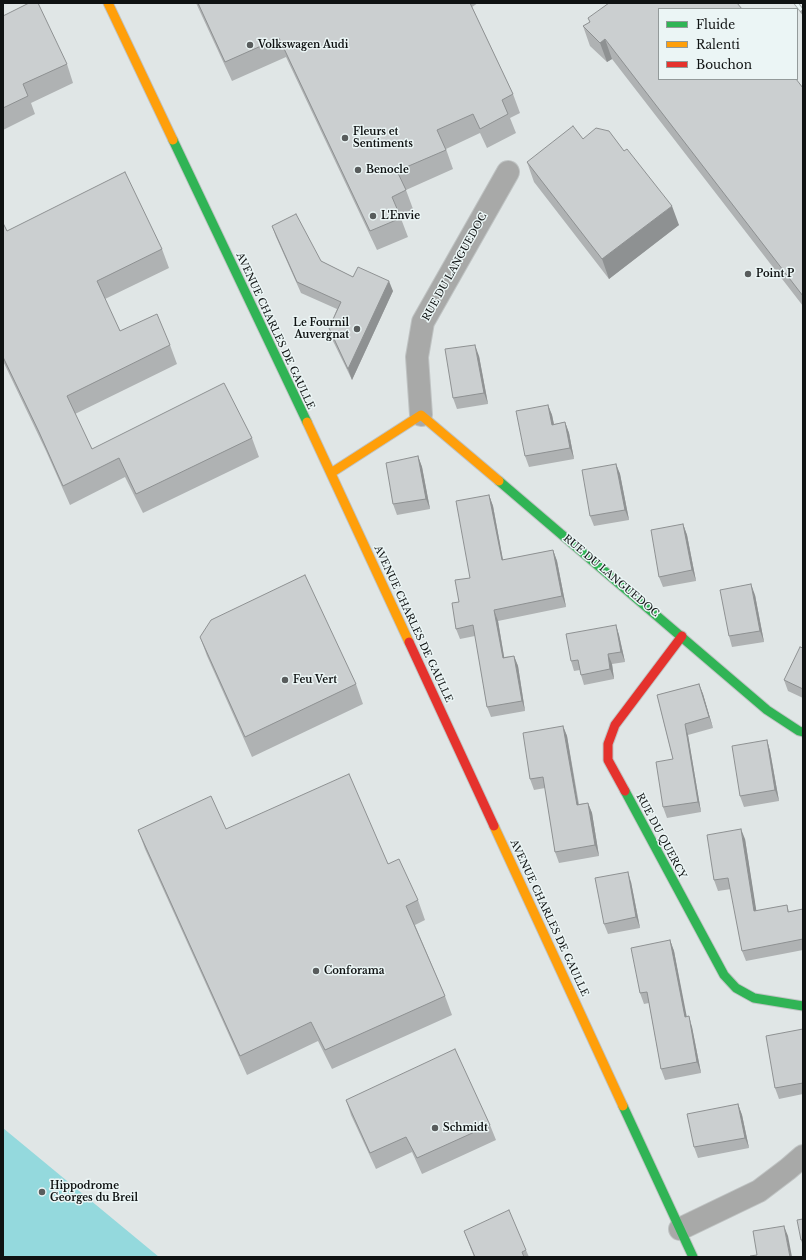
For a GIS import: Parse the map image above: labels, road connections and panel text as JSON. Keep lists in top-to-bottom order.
{
  "streets": {
    "main road": ["RUE DU LANGUEDOC", "AVENUE CHARLES DE GAULLE", "RUE DU QUERCY"]
  },
  "crossings": [
    ["RUE DU LANGUEDOC", "RUE DU QUERCY"]
  ],
  "places": [
    "Volkswagen Audi",
    "Fleurs et Sentiments",
    "Benocle",
    "L'Envie",
    "Point P",
    "Le Fournil Auvergnat",
    "Feu Vert",
    "Conforama",
    "Schmidt",
    "Hippodrome Georges du Breil"
  ],
  "legend": ["Fluide", "Ralenti", "Bouchon"]
}
